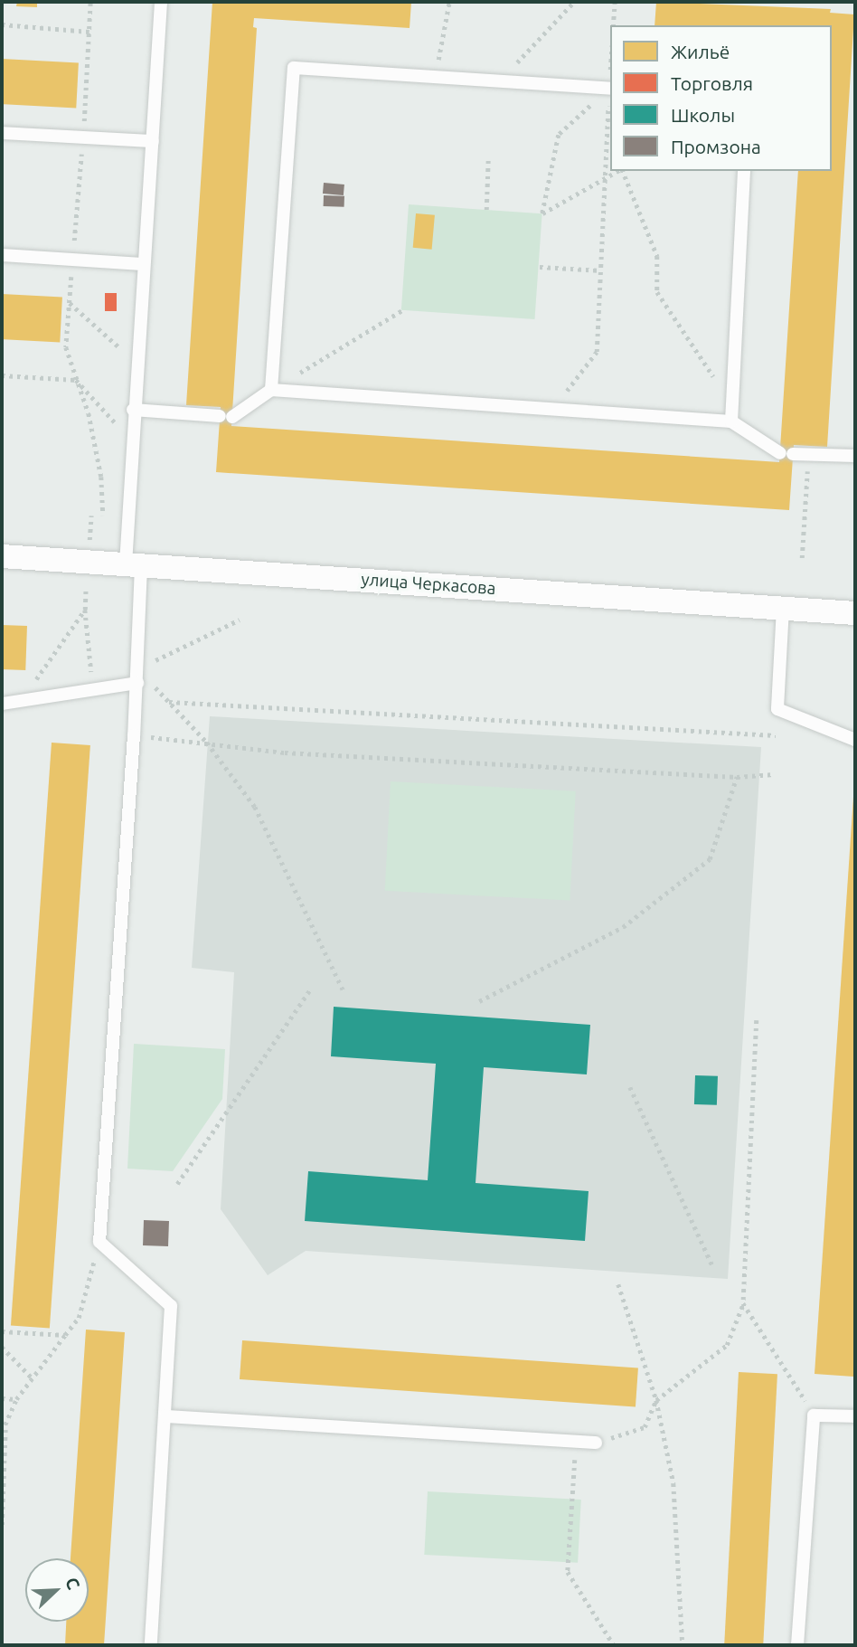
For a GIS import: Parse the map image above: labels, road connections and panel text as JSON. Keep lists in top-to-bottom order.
{
  "streets": {
    "street": ["улица Черкасова"]
  },
  "legend": [
    "Жильё",
    "Торговля",
    "Школы",
    "Промзона"
  ],
  "north": "top right"
}
